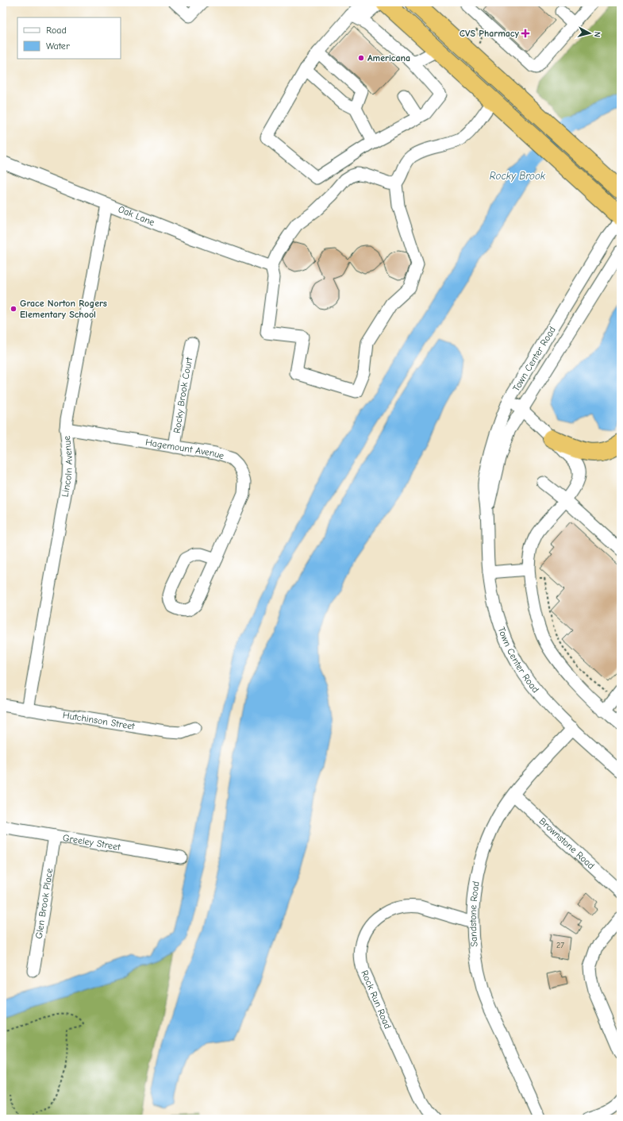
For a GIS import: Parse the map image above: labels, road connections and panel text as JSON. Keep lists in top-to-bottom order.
{
  "streets": {
    "street": [
      "Oak Lane",
      "Town Center Road",
      "Rocky Brook Court",
      "Hagemount Avenue",
      "Lincoln Avenue",
      "Hutchinson Street",
      "Greeley Street",
      "Brownstone Road",
      "Glen Brook Place",
      "Sandstone Road",
      "Rock Run Road"
    ]
  },
  "crossings": [
    ["Oak Lane", "Lincoln Avenue"],
    ["Town Center Road", "Sandstone Road"],
    ["Rocky Brook Court", "Hagemount Avenue"],
    ["Hagemount Avenue", "Lincoln Avenue"],
    ["Lincoln Avenue", "Hutchinson Street"],
    ["Greeley Street", "Glen Brook Place"],
    ["Brownstone Road", "Sandstone Road"],
    ["Sandstone Road", "Rock Run Road"]
  ],
  "water": ["Rocky Brook"],
  "places": {
    "health": ["CVS Pharmacy"],
    "other": ["Americana", "Grace Norton Rogers Elementary School"]
  },
  "house_numbers": ["27"],
  "legend": ["Road", "Water"],
  "north": "right"
}
